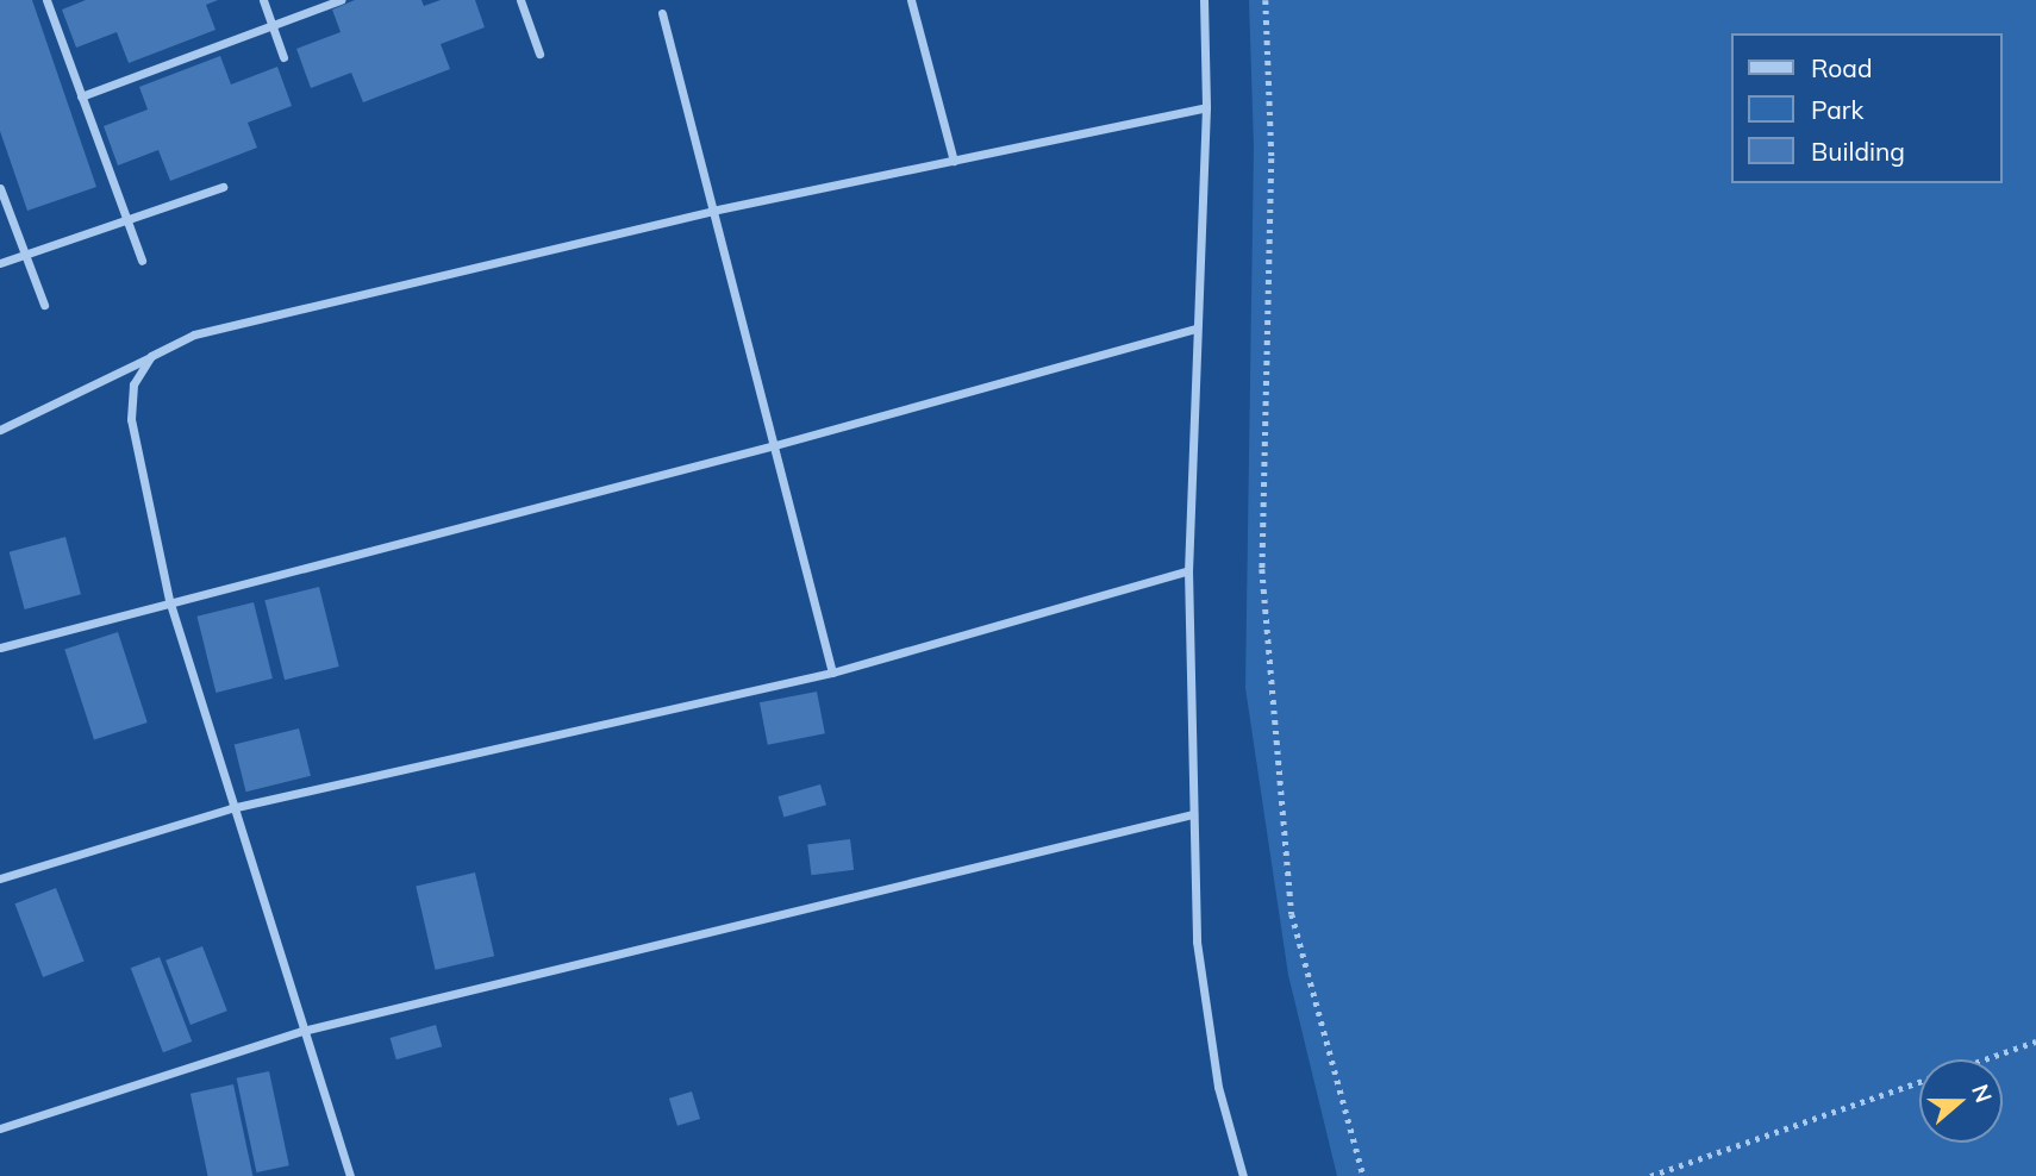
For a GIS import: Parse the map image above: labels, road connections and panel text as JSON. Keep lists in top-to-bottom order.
{
  "legend": ["Road", "Park", "Building"],
  "north": "right"
}
